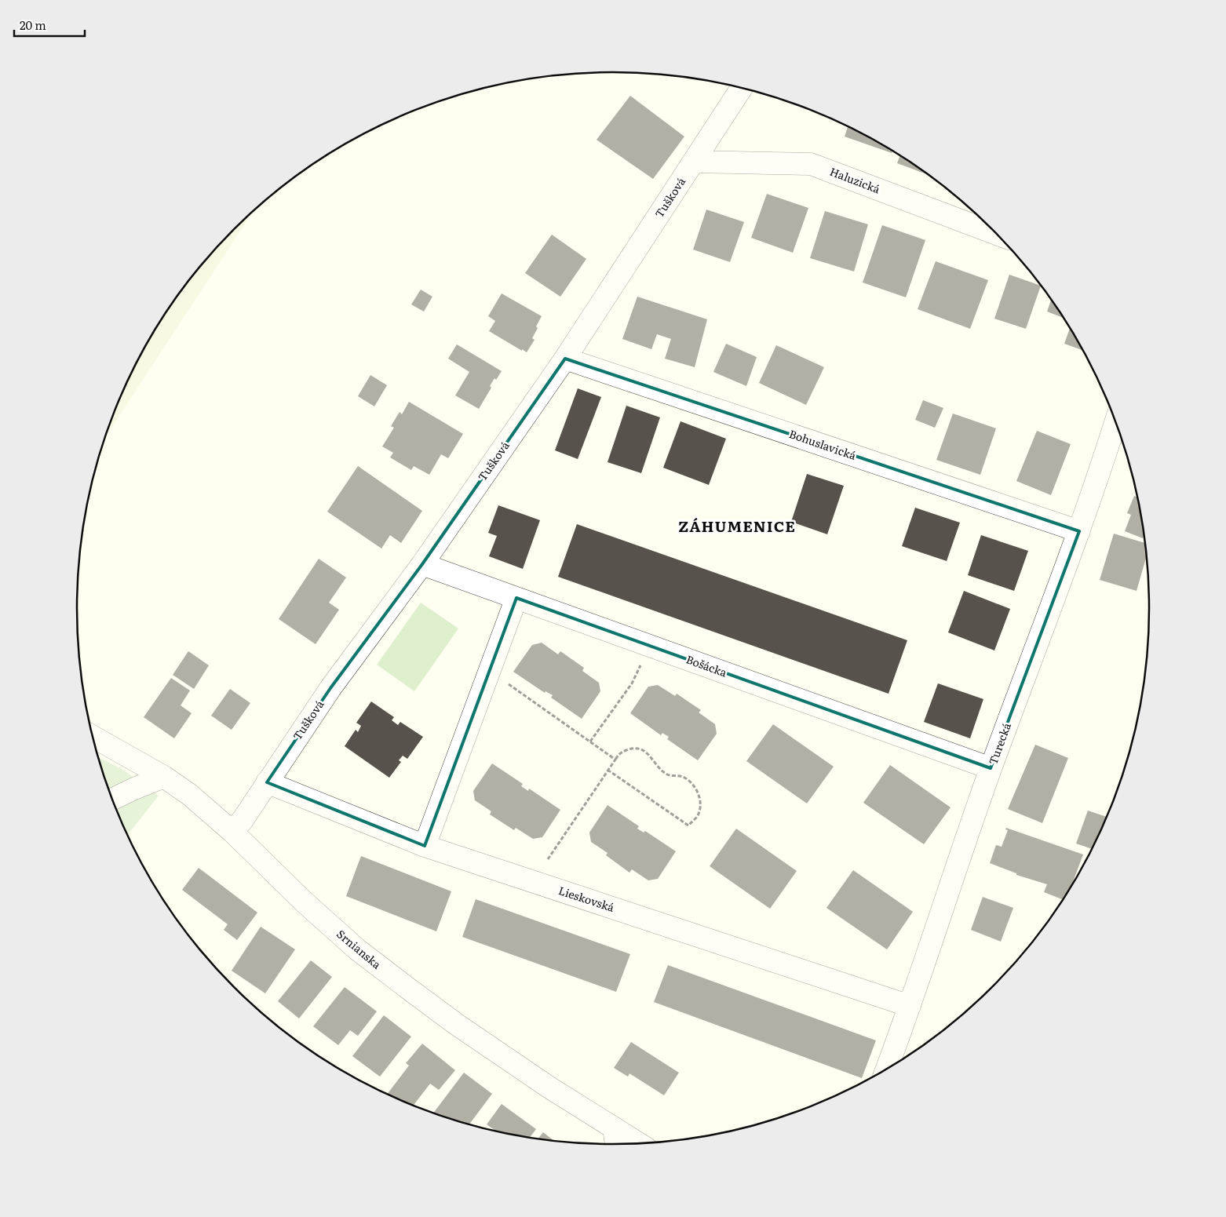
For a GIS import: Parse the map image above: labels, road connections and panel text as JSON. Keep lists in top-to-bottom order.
{
  "streets": {
    "street": [
      "Haluzická",
      "Tušková",
      "Bohuslavická",
      "Bošácka",
      "Turecká",
      "Lieskovská",
      "Srnianska"
    ]
  },
  "crossings": [
    ["Haluzická", "Tušková"],
    ["Tušková", "Bohuslavická"],
    ["Tušková", "Bošácka"],
    ["Tušková", "Lieskovská"],
    ["Tušková", "Srnianska"],
    ["Bohuslavická", "Turecká"],
    ["Bošácka", "Turecká"],
    ["Turecká", "Lieskovská"]
  ],
  "districts": ["ZÁHUMENICE"],
  "scale_bar": "20 m"
}
